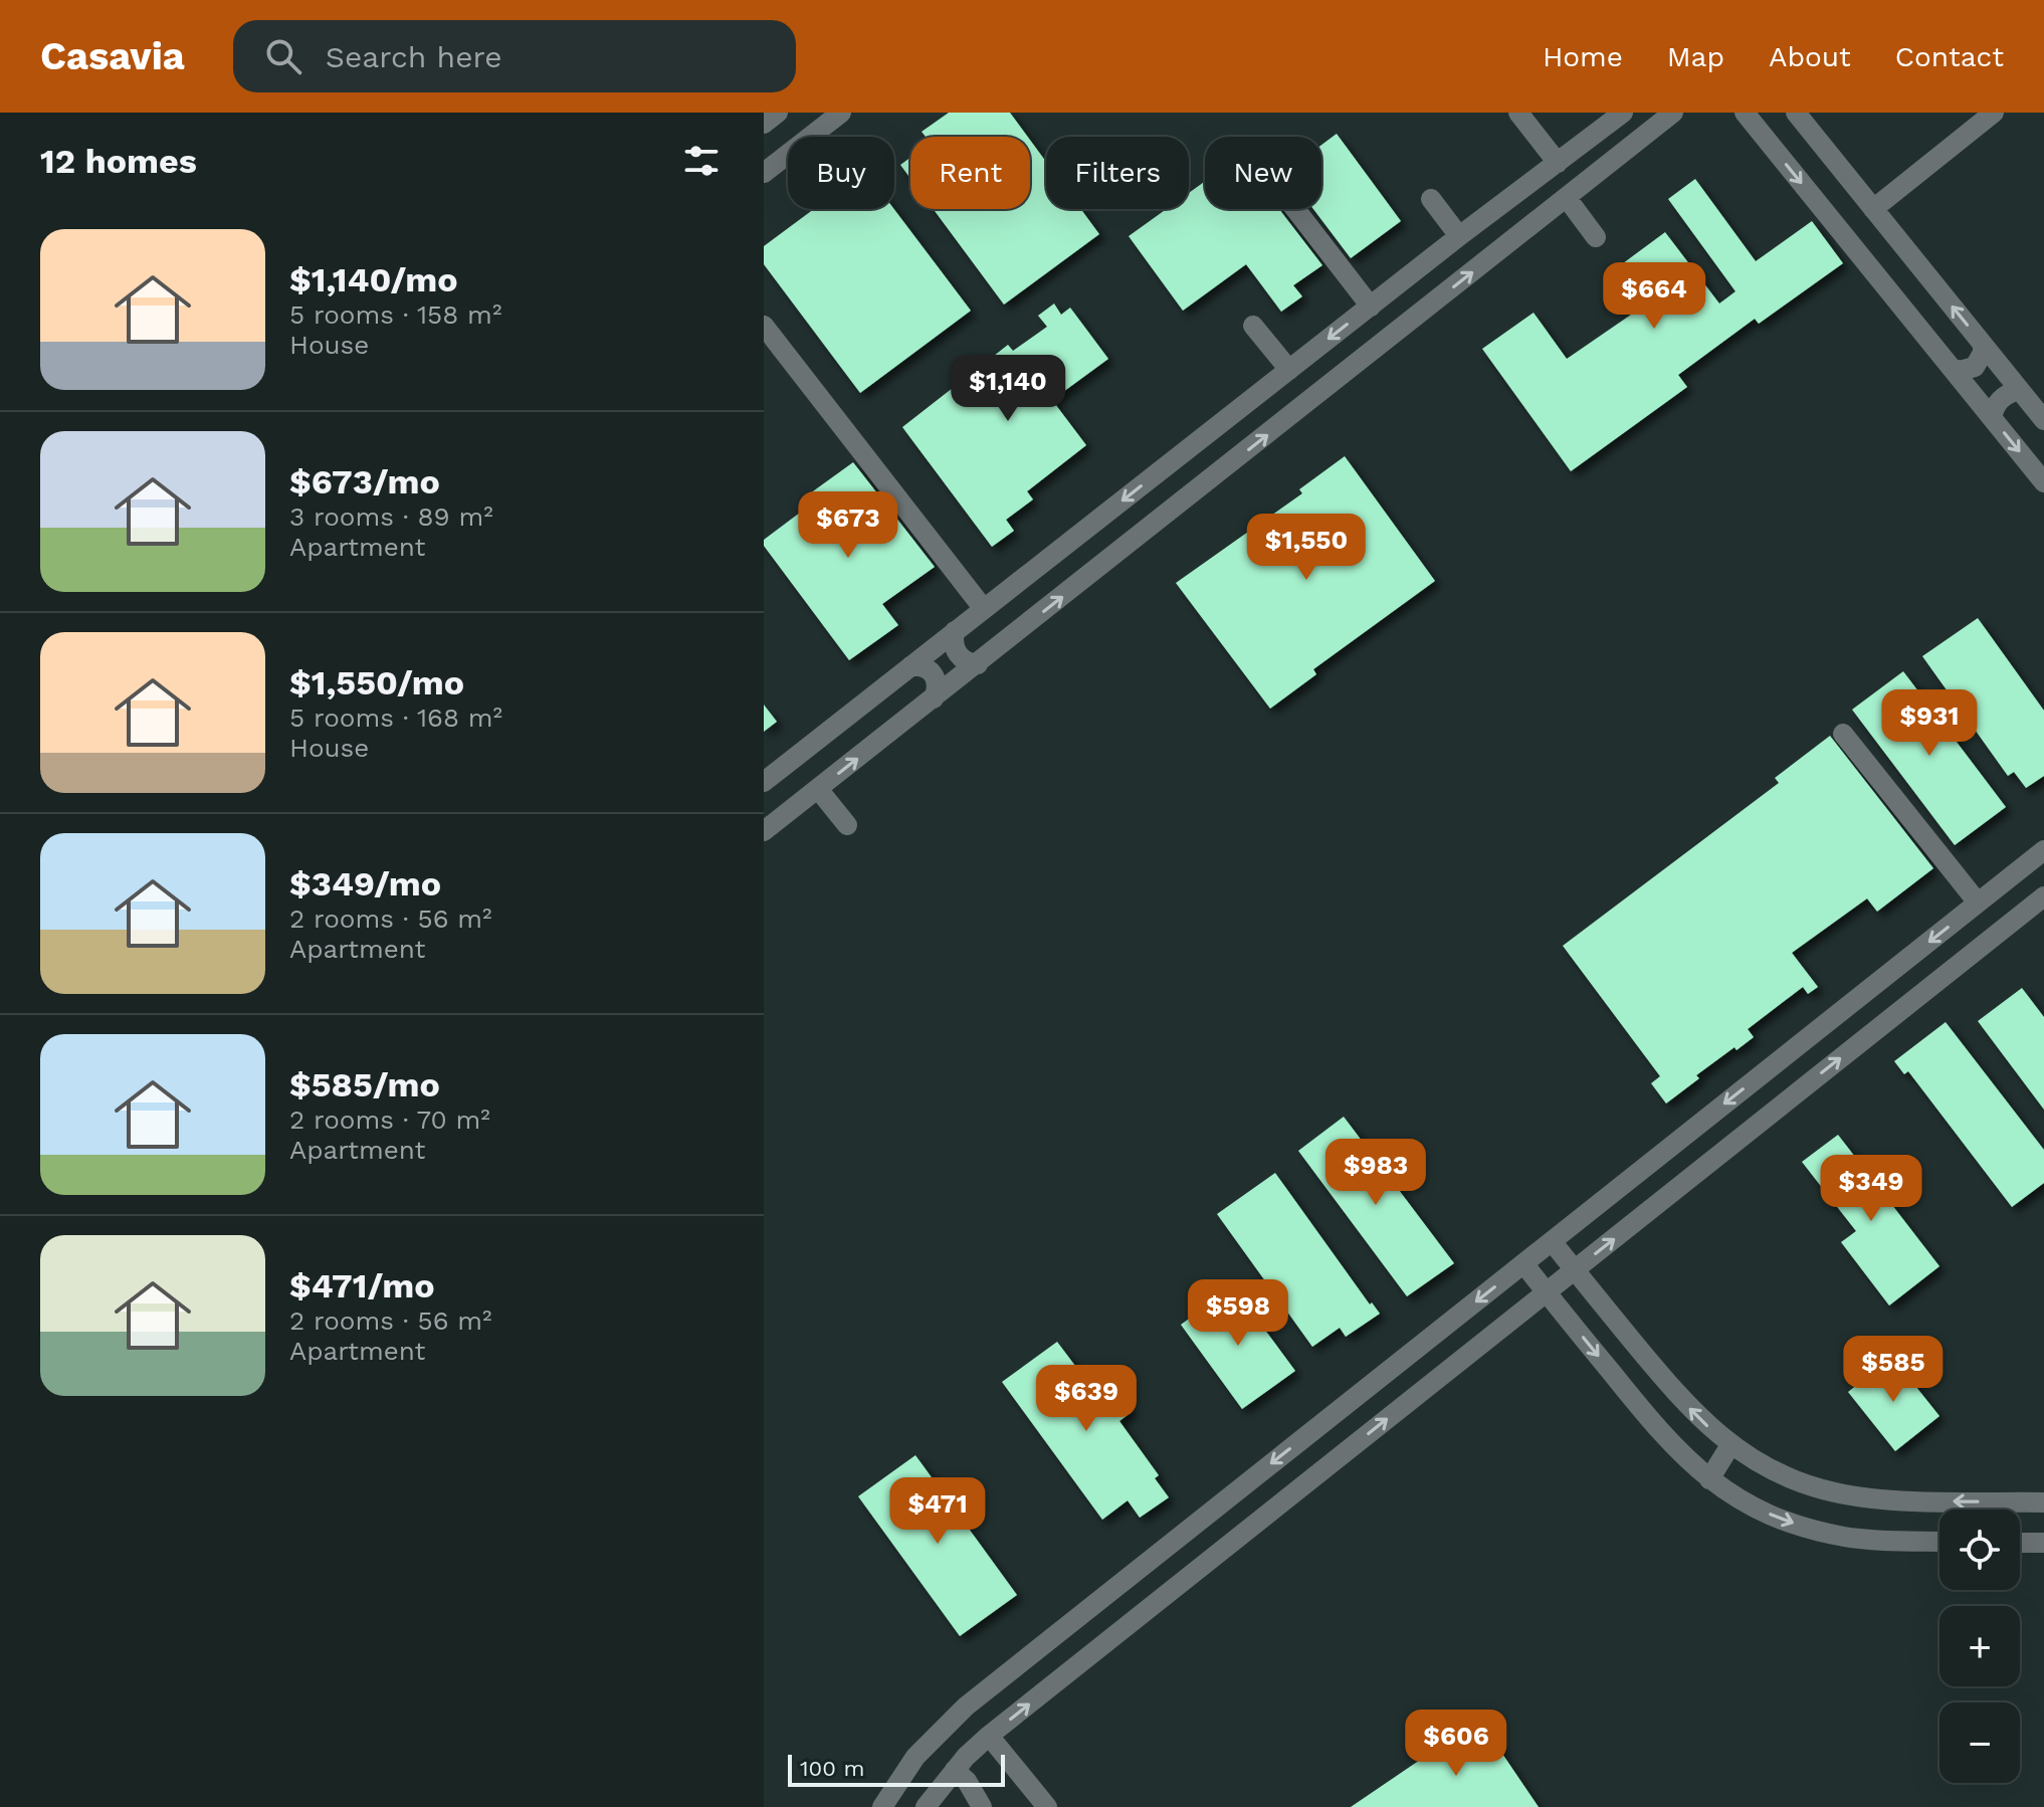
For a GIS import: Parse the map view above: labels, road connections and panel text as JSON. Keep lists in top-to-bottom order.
{
  "scale_bar": "100 m",
  "page": {
    "header": "Casavia",
    "search": "Search here",
    "nav": [
      "Home",
      "Map",
      "About",
      "Contact"
    ],
    "heading": "12 homes",
    "chip": [
      "Buy",
      "Rent",
      "Filters",
      "New"
    ],
    "list": [
      {
        "name": "$1,140/mo",
        "note": "5 rooms · 158 m² · House"
      },
      {
        "name": "$673/mo",
        "note": "3 rooms · 89 m² · Apartment"
      },
      {
        "name": "$1,550/mo",
        "note": "5 rooms · 168 m² · House"
      },
      {
        "name": "$349/mo",
        "note": "2 rooms · 56 m² · Apartment"
      },
      {
        "name": "$585/mo",
        "note": "2 rooms · 70 m² · Apartment"
      },
      {
        "name": "$471/mo",
        "note": "2 rooms · 56 m² · Apartment"
      }
    ],
    "price": [
      "$664",
      "$1,140",
      "$673",
      "$1,550",
      "$931",
      "$983",
      "$349",
      "$598",
      "$585",
      "$639",
      "$471",
      "$606"
    ],
    "map_buttons": ["+", "−"],
    "scale": "100 m"
  }
}
